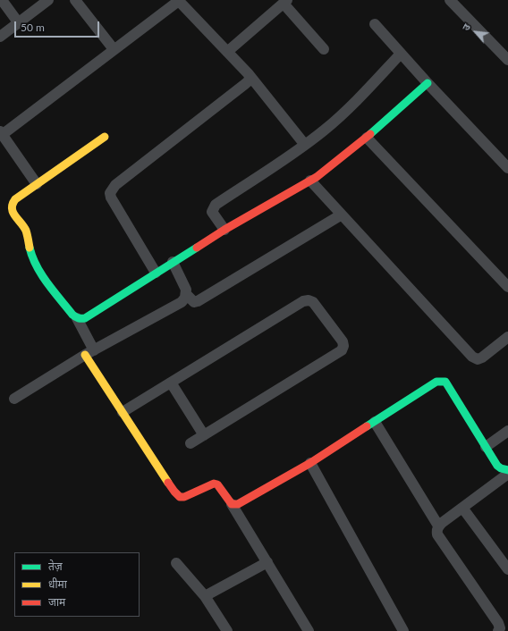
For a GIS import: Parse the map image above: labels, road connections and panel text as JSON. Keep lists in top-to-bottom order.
{
  "legend": ["तेज़", "धीमा", "जाम"],
  "scale_bar": "50 m",
  "north": "top left"
}
